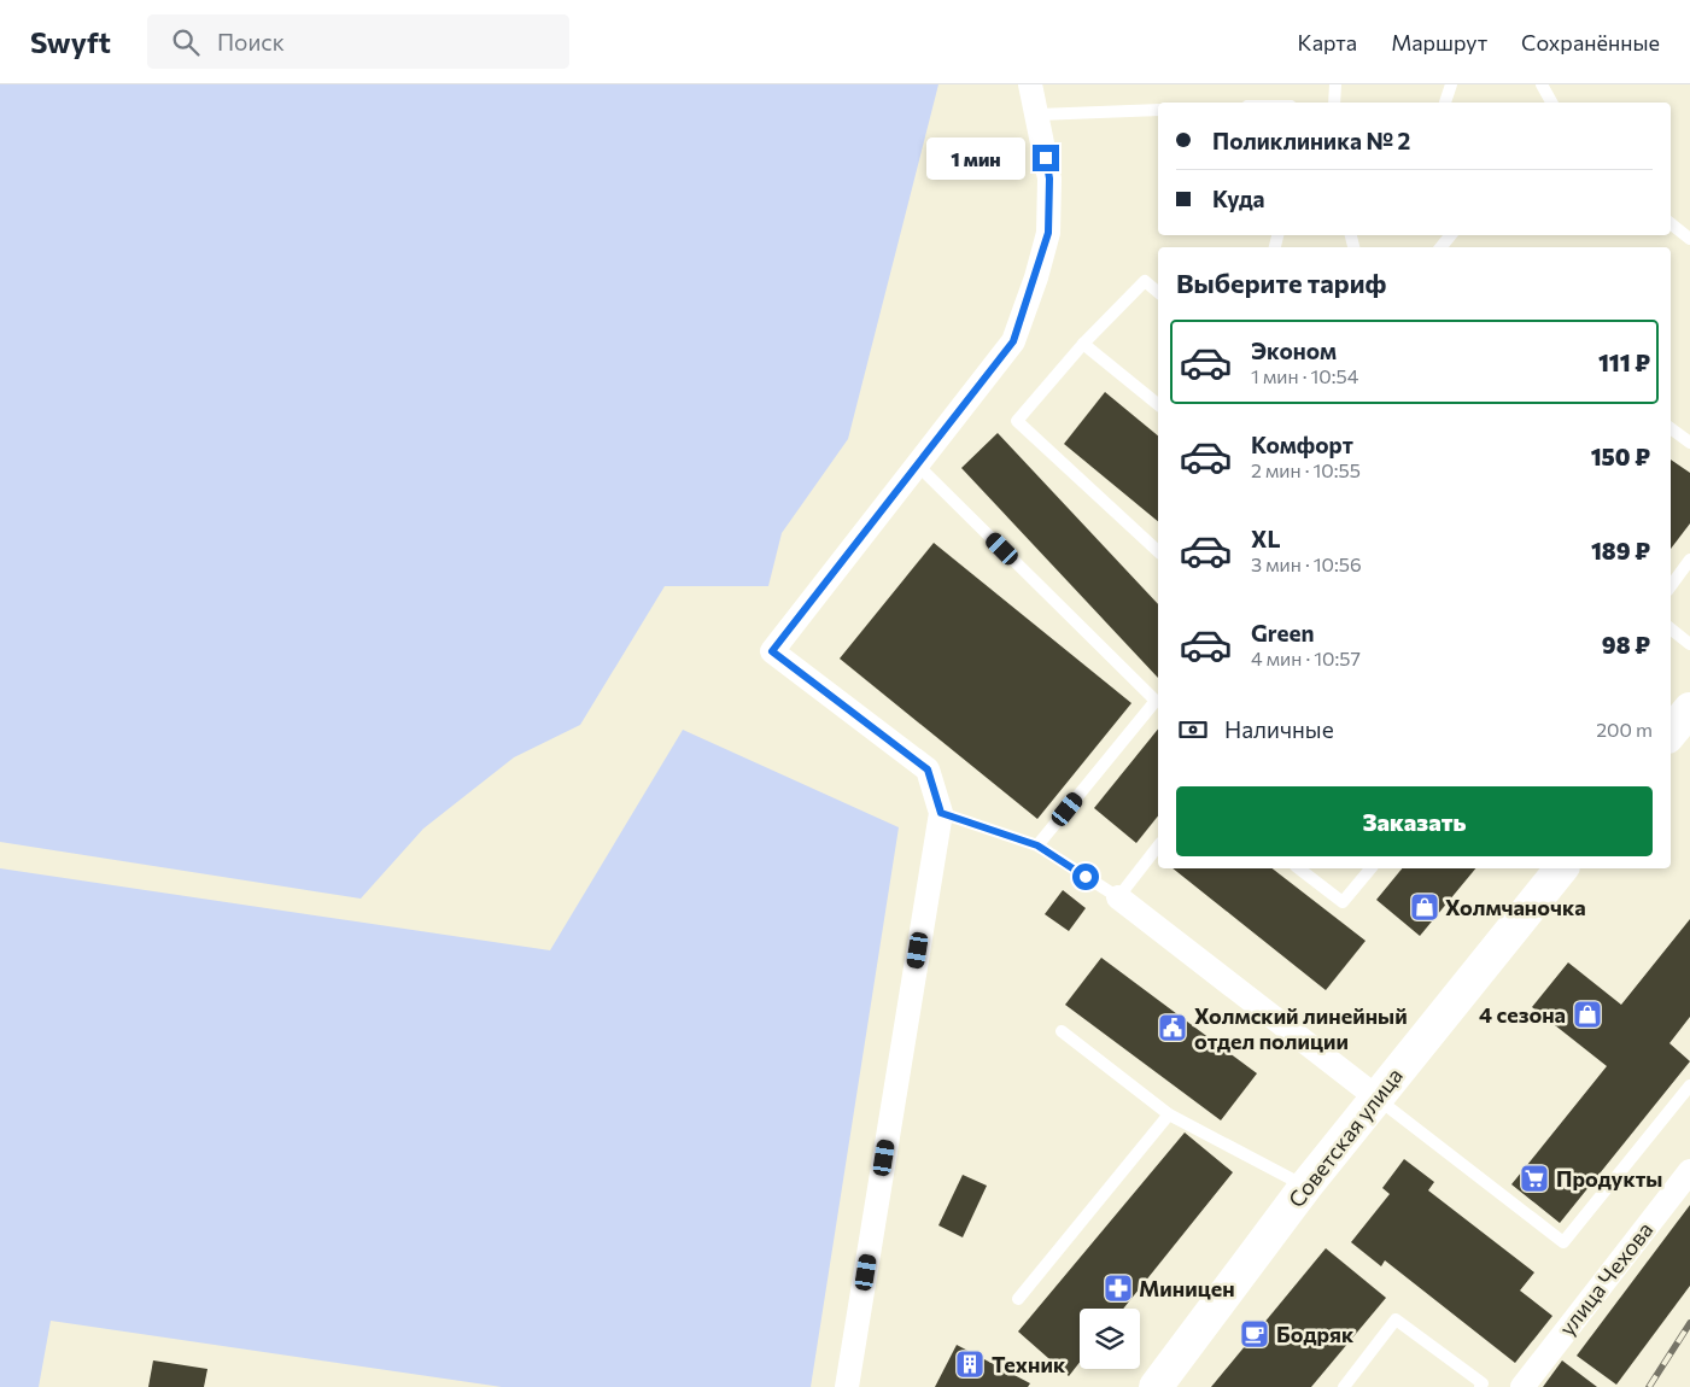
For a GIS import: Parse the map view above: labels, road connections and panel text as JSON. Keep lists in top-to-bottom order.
{
  "streets": {
    "main road": ["Советская улица"],
    "street": ["улица Чехова"]
  },
  "places": {
    "shop": ["Холмчаночка", "4 сезона"],
    "public building": ["Холмский линейный отдел полиции"],
    "supermarket": ["Продукты"],
    "pharmacy": ["Миницен"],
    "cafe": ["Бодряк"],
    "building": ["Техник"]
  },
  "page": {
    "header": "Swyft",
    "search": "Поиск",
    "nav": ["Карта", "Маршрут", "Сохранённые"],
    "banner": ["Поликлиника № 2", "Куда"],
    "bubble": "1 мин",
    "heading": "Выберите тариф",
    "list": [
      {
        "name": "Эконом",
        "note": "1 мин · 10:54",
        "value": "111 ₽"
      },
      {
        "name": "Комфорт",
        "note": "2 мин · 10:55",
        "value": "150 ₽"
      },
      {
        "name": "XL",
        "note": "3 мин · 10:56",
        "value": "189 ₽"
      },
      {
        "name": "Green",
        "note": "4 мин · 10:57",
        "value": "98 ₽"
      }
    ],
    "pay": ["Наличные", "200 m"],
    "buttons": "Заказать"
  }
}
